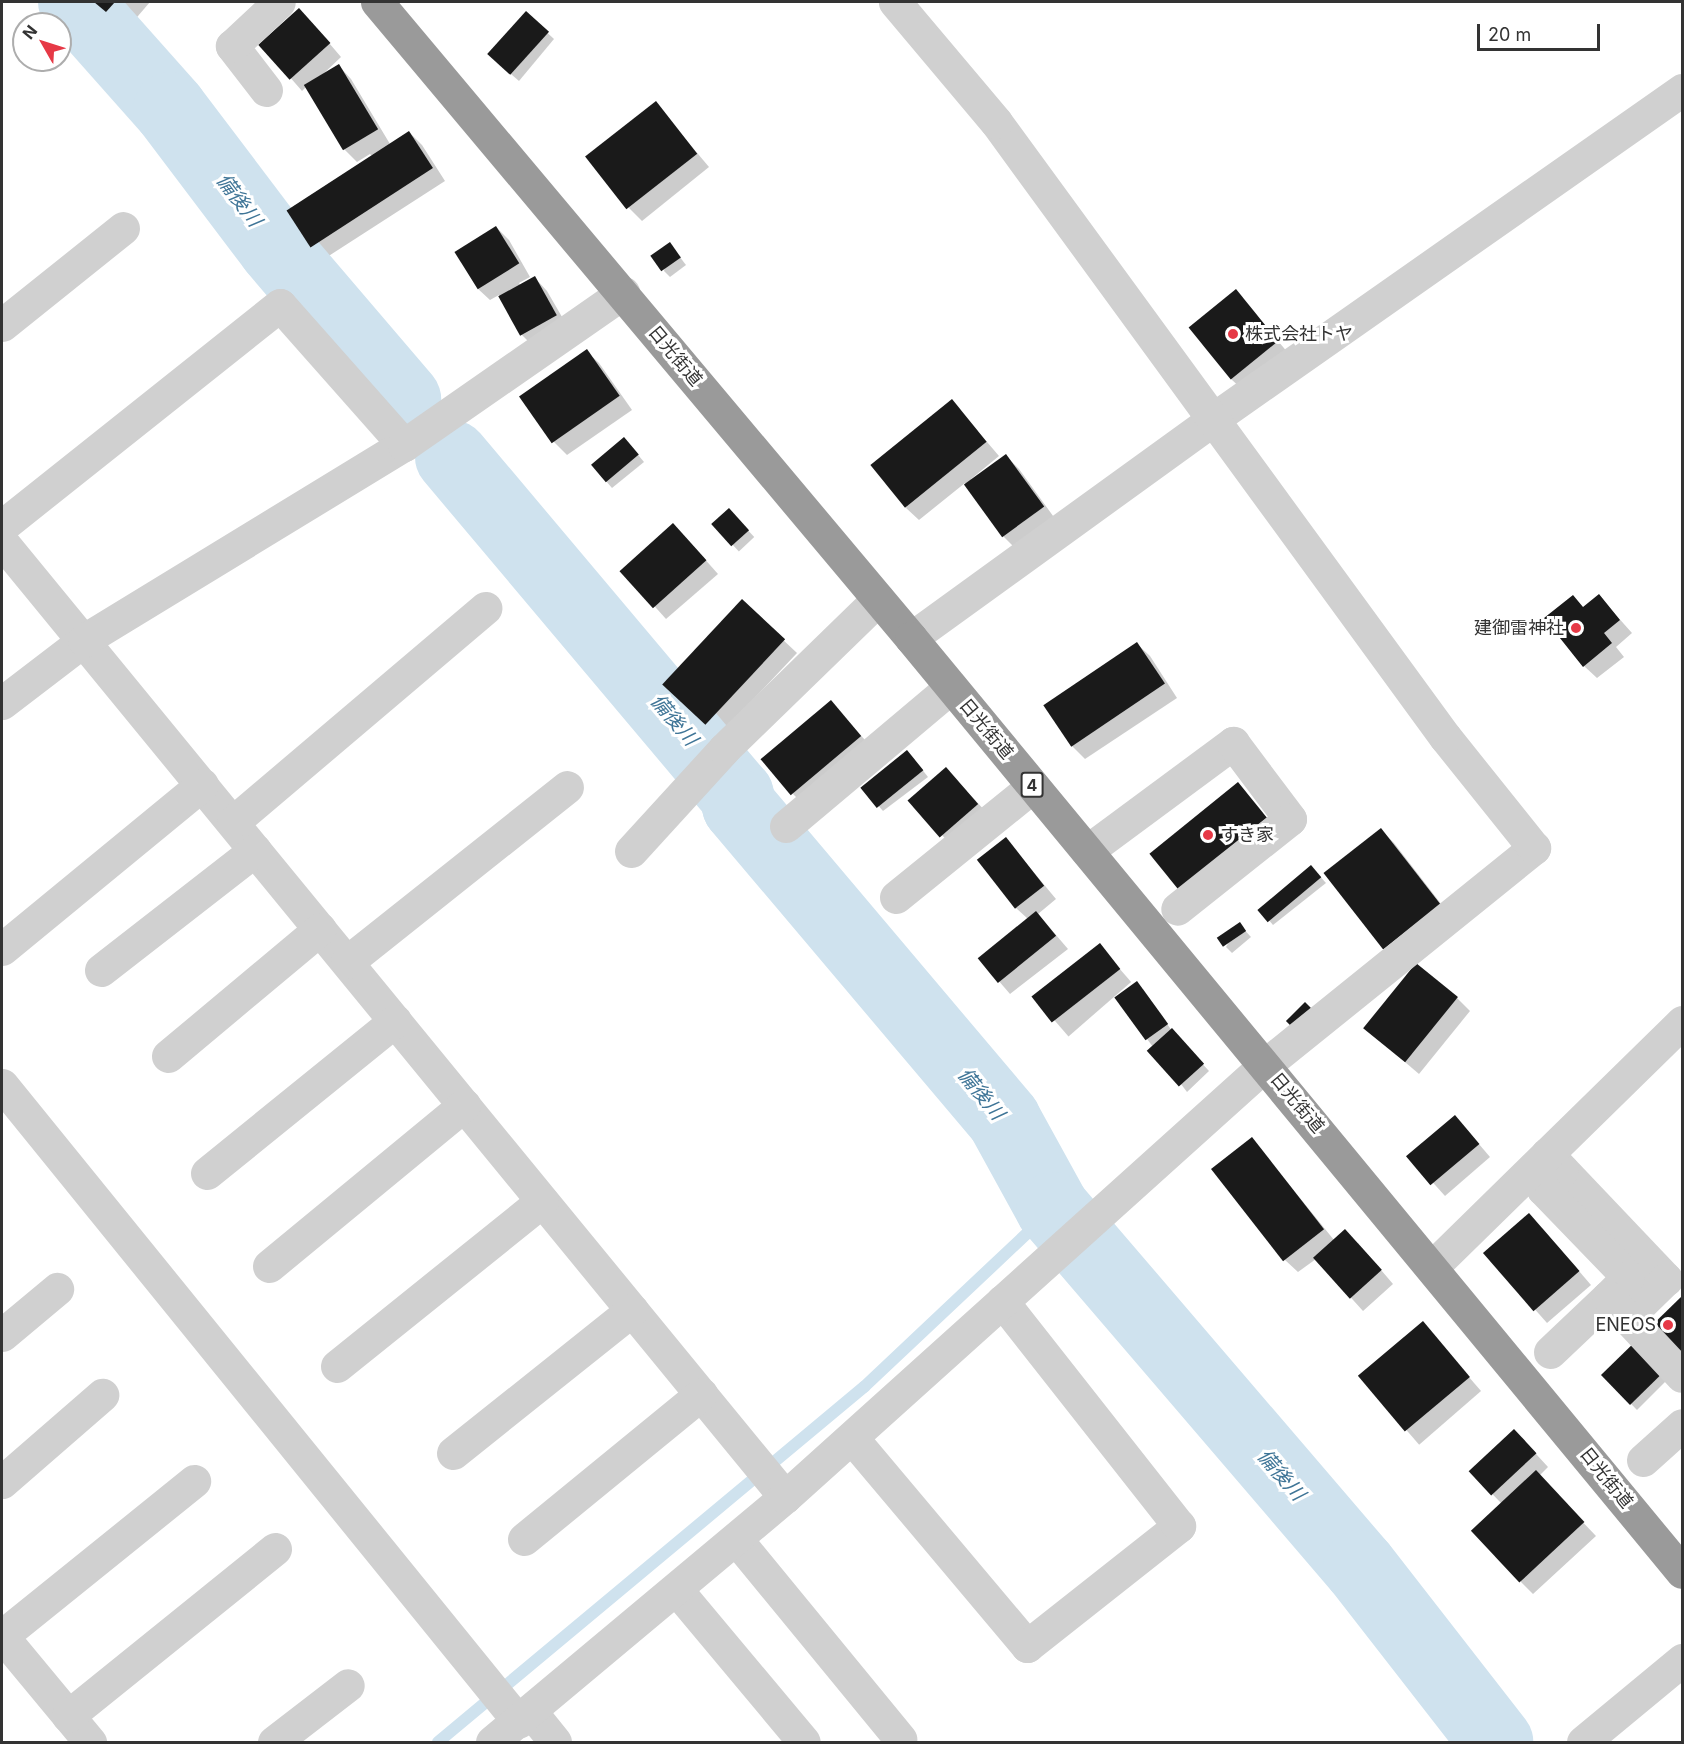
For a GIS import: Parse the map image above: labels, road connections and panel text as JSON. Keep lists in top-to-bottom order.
{
  "streets": {
    "highway": ["日光街道", "4"]
  },
  "water": ["備後川"],
  "places": [
    "株式会社トヤ",
    "建御雷神社",
    "すき家",
    "ENEOS"
  ],
  "scale_bar": "20 m",
  "north": "top left"
}
